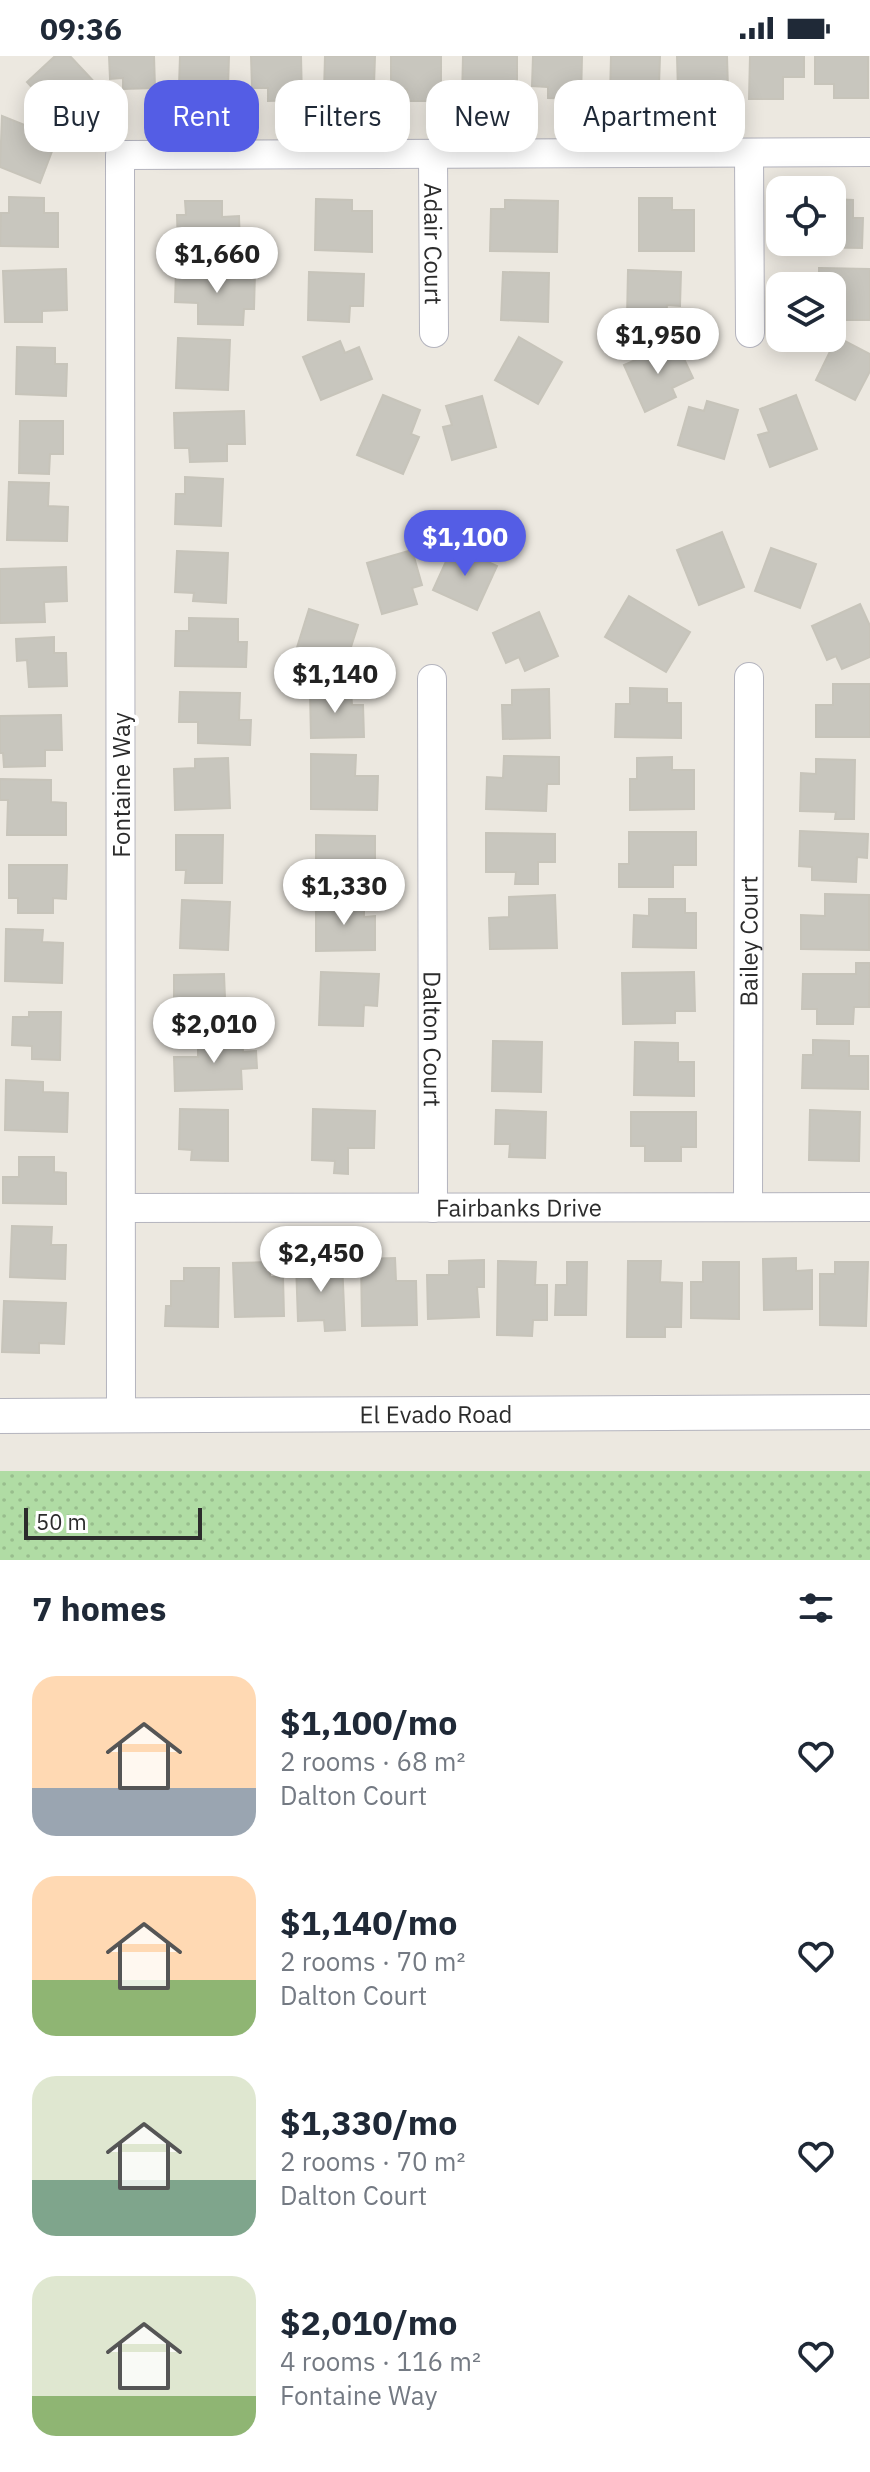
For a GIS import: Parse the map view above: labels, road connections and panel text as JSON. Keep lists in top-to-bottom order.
{
  "streets": {
    "street": [
      "Adair Court",
      "Fontaine Way",
      "Bailey Court",
      "Dalton Court",
      "Fairbanks Drive",
      "El Evado Road"
    ]
  },
  "crossings": [
    ["Adair Court", "Fontaine Way"],
    ["Fontaine Way", "Fairbanks Drive"],
    ["Fontaine Way", "El Evado Road"],
    ["Bailey Court", "Fairbanks Drive"],
    ["Dalton Court", "Fairbanks Drive"]
  ],
  "scale_bar": "50 m",
  "page": {
    "status": "09:36",
    "chip": [
      "Buy",
      "Rent",
      "Filters",
      "New",
      "Apartment"
    ],
    "price": [
      "$1,660",
      "$1,950",
      "$1,100",
      "$1,140",
      "$1,330",
      "$2,010",
      "$2,450"
    ],
    "scale": "50 m",
    "heading": "7 homes",
    "list": [
      {
        "name": "$1,100/mo",
        "note": "2 rooms · 68 m² · Dalton Court"
      },
      {
        "name": "$1,140/mo",
        "note": "2 rooms · 70 m² · Dalton Court"
      },
      {
        "name": "$1,330/mo",
        "note": "2 rooms · 70 m² · Dalton Court"
      },
      {
        "name": "$2,010/mo",
        "note": "4 rooms · 116 m² · Fontaine Way"
      }
    ]
  }
}
